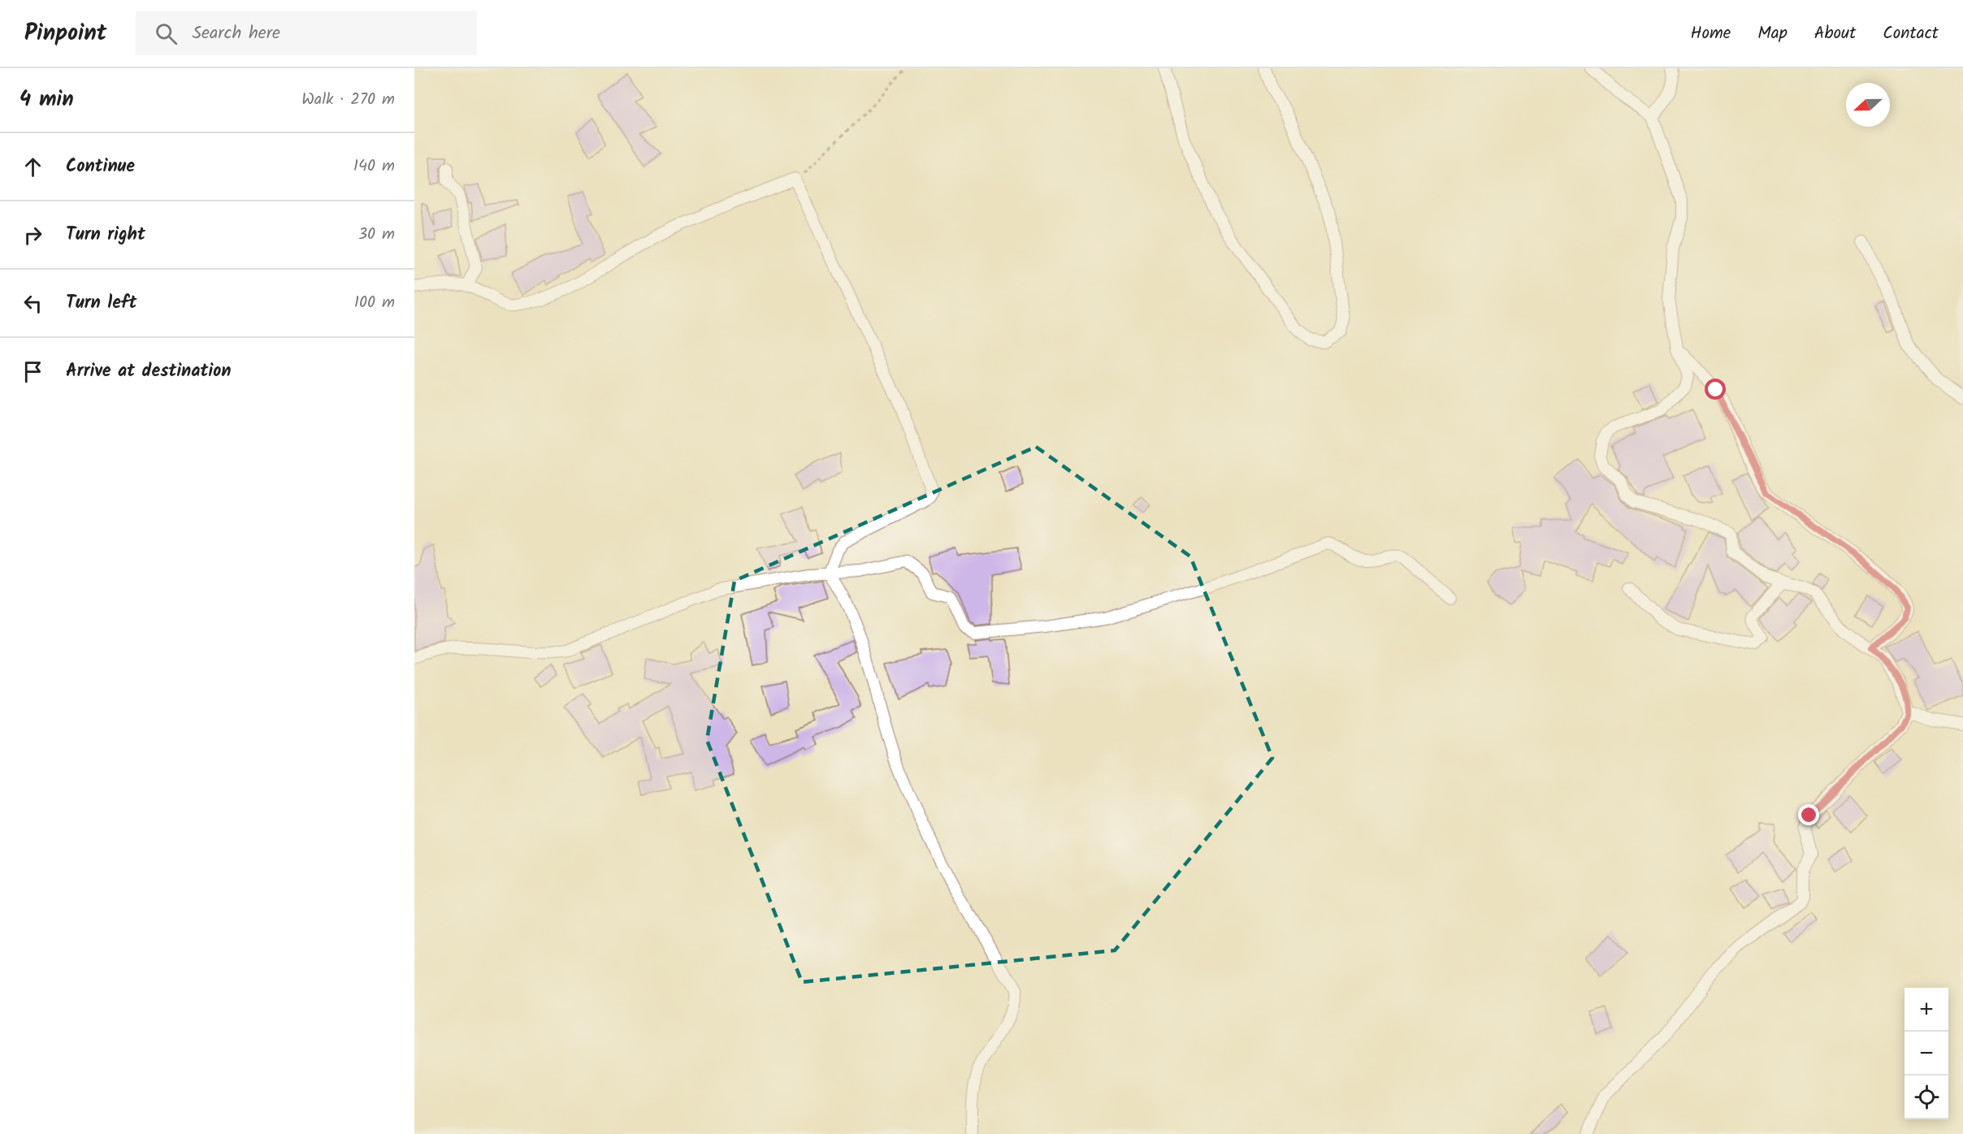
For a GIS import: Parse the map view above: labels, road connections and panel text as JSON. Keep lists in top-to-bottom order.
{
  "north": "left",
  "page": {
    "header": "Pinpoint",
    "search": "Search here",
    "nav": [
      "Home",
      "Map",
      "About",
      "Contact"
    ],
    "heading": ["4 min", "Walk · 270 m"],
    "list": [
      ["Continue", "140 m"],
      ["Turn right", "30 m"],
      ["Turn left", "100 m"],
      "Arrive at destination"
    ],
    "map_buttons": ["+", "−"]
  }
}
